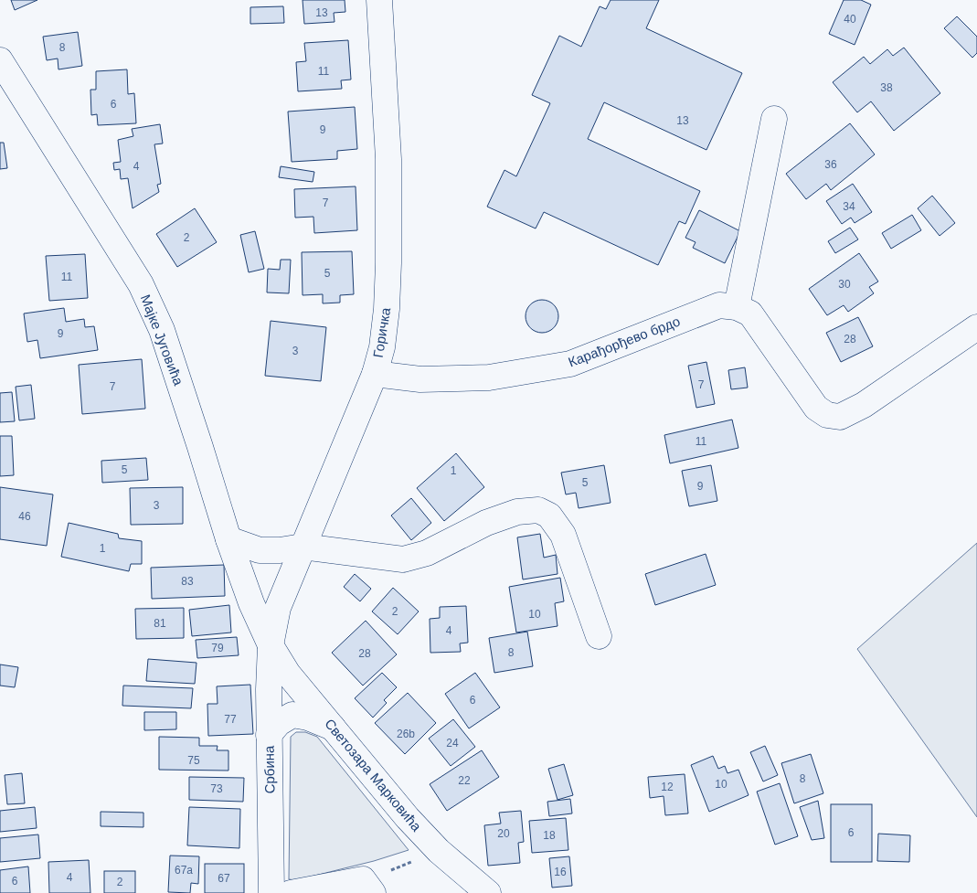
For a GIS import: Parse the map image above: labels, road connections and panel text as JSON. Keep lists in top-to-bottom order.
{
  "streets": {
    "street": [
      "Горичка",
      "Мајке Југовића",
      "Карађорђево брдо",
      "Србина",
      "Светозара Марковића"
    ]
  },
  "crossings": [
    ["Горичка", "Мајке Југовића"],
    ["Горичка", "Карађорђево брдо"],
    ["Горичка", "Србина"],
    ["Горичка", "Светозара Марковића"],
    ["Мајке Југовића", "Србина"],
    ["Мајке Југовића", "Светозара Марковића"],
    ["Србина", "Светозара Марковића"]
  ],
  "house_numbers": [
    "13",
    "40",
    "8",
    "11",
    "38",
    "6",
    "13",
    "9",
    "36",
    "4",
    "7",
    "34",
    "2",
    "5",
    "11",
    "30",
    "9",
    "28",
    "3",
    "7",
    "7",
    "11",
    "5",
    "1",
    "5",
    "9",
    "3",
    "46",
    "1",
    "83",
    "2",
    "10",
    "81",
    "4",
    "79",
    "8",
    "28",
    "6",
    "77",
    "26b",
    "24",
    "75",
    "8",
    "22",
    "10",
    "12",
    "73",
    "6",
    "20",
    "18",
    "67a",
    "16",
    "4",
    "67",
    "6",
    "2"
  ]
}
